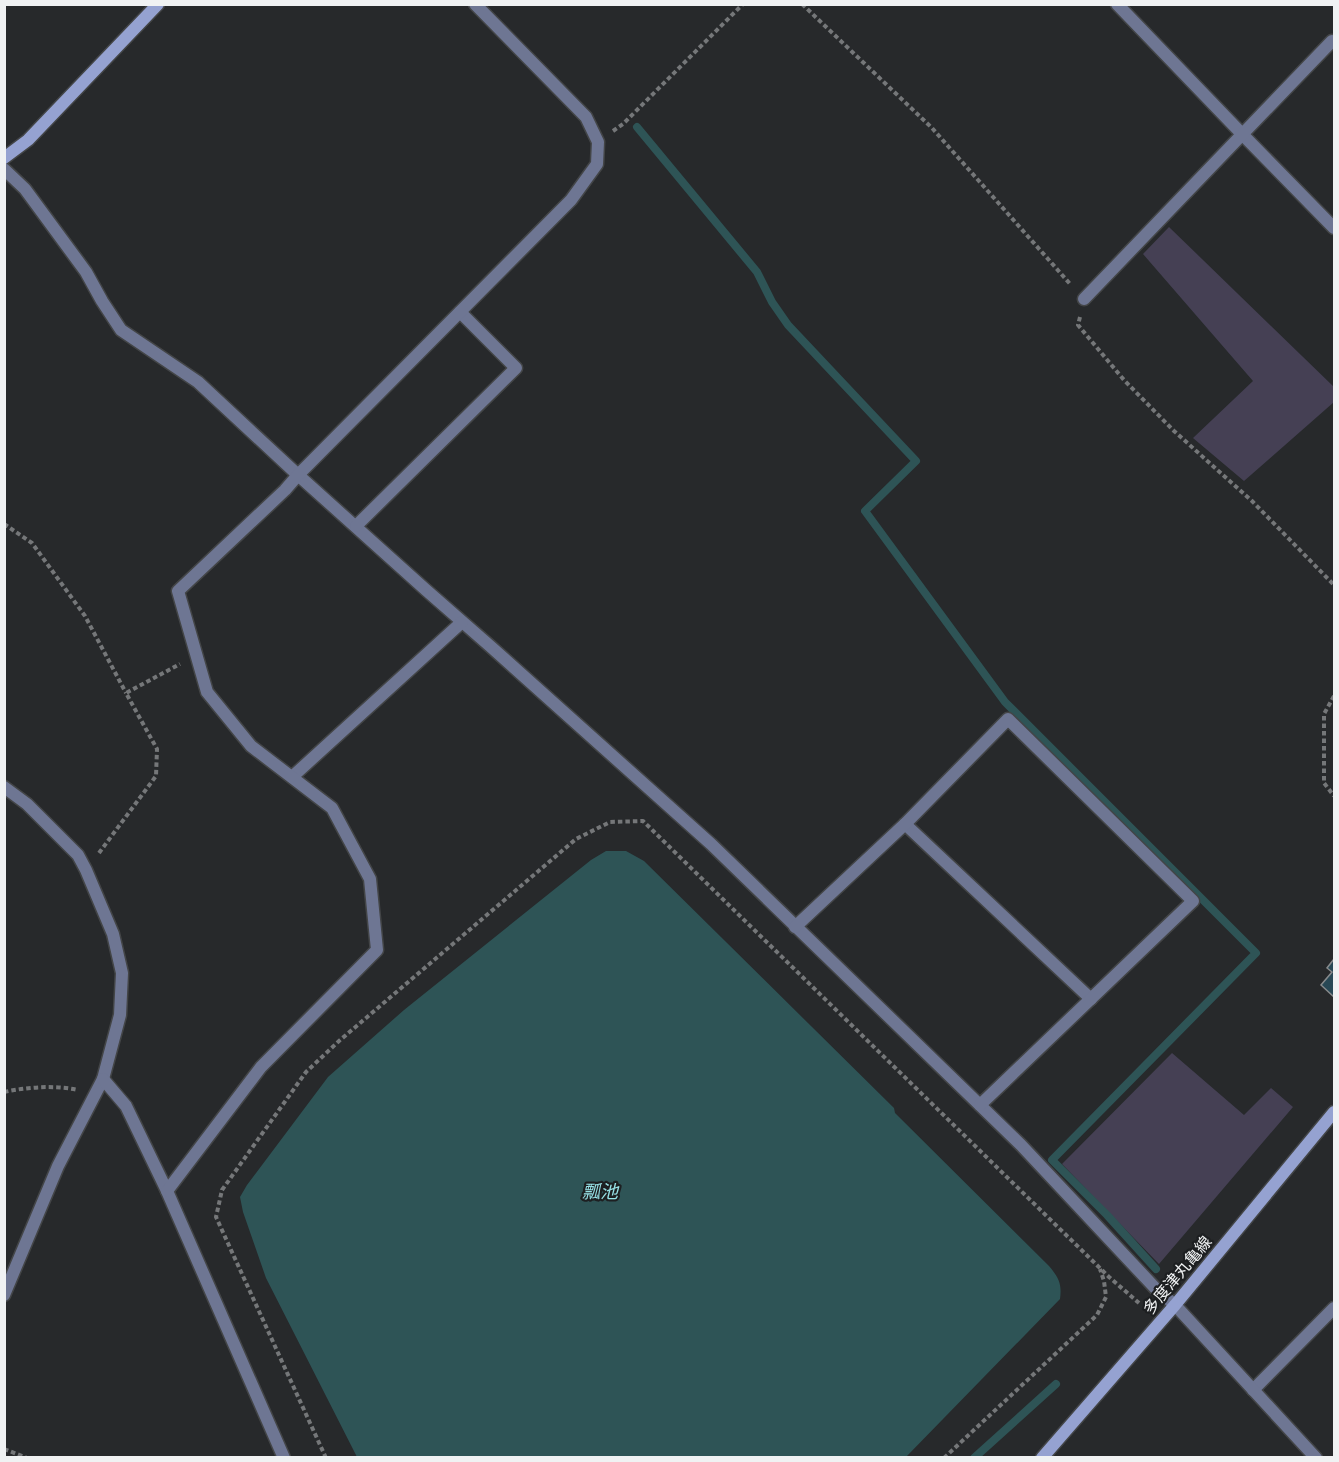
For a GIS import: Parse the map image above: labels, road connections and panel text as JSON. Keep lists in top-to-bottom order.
{
  "streets": {
    "main road": ["多度津丸亀線"]
  },
  "water": ["瓢池"]
}
